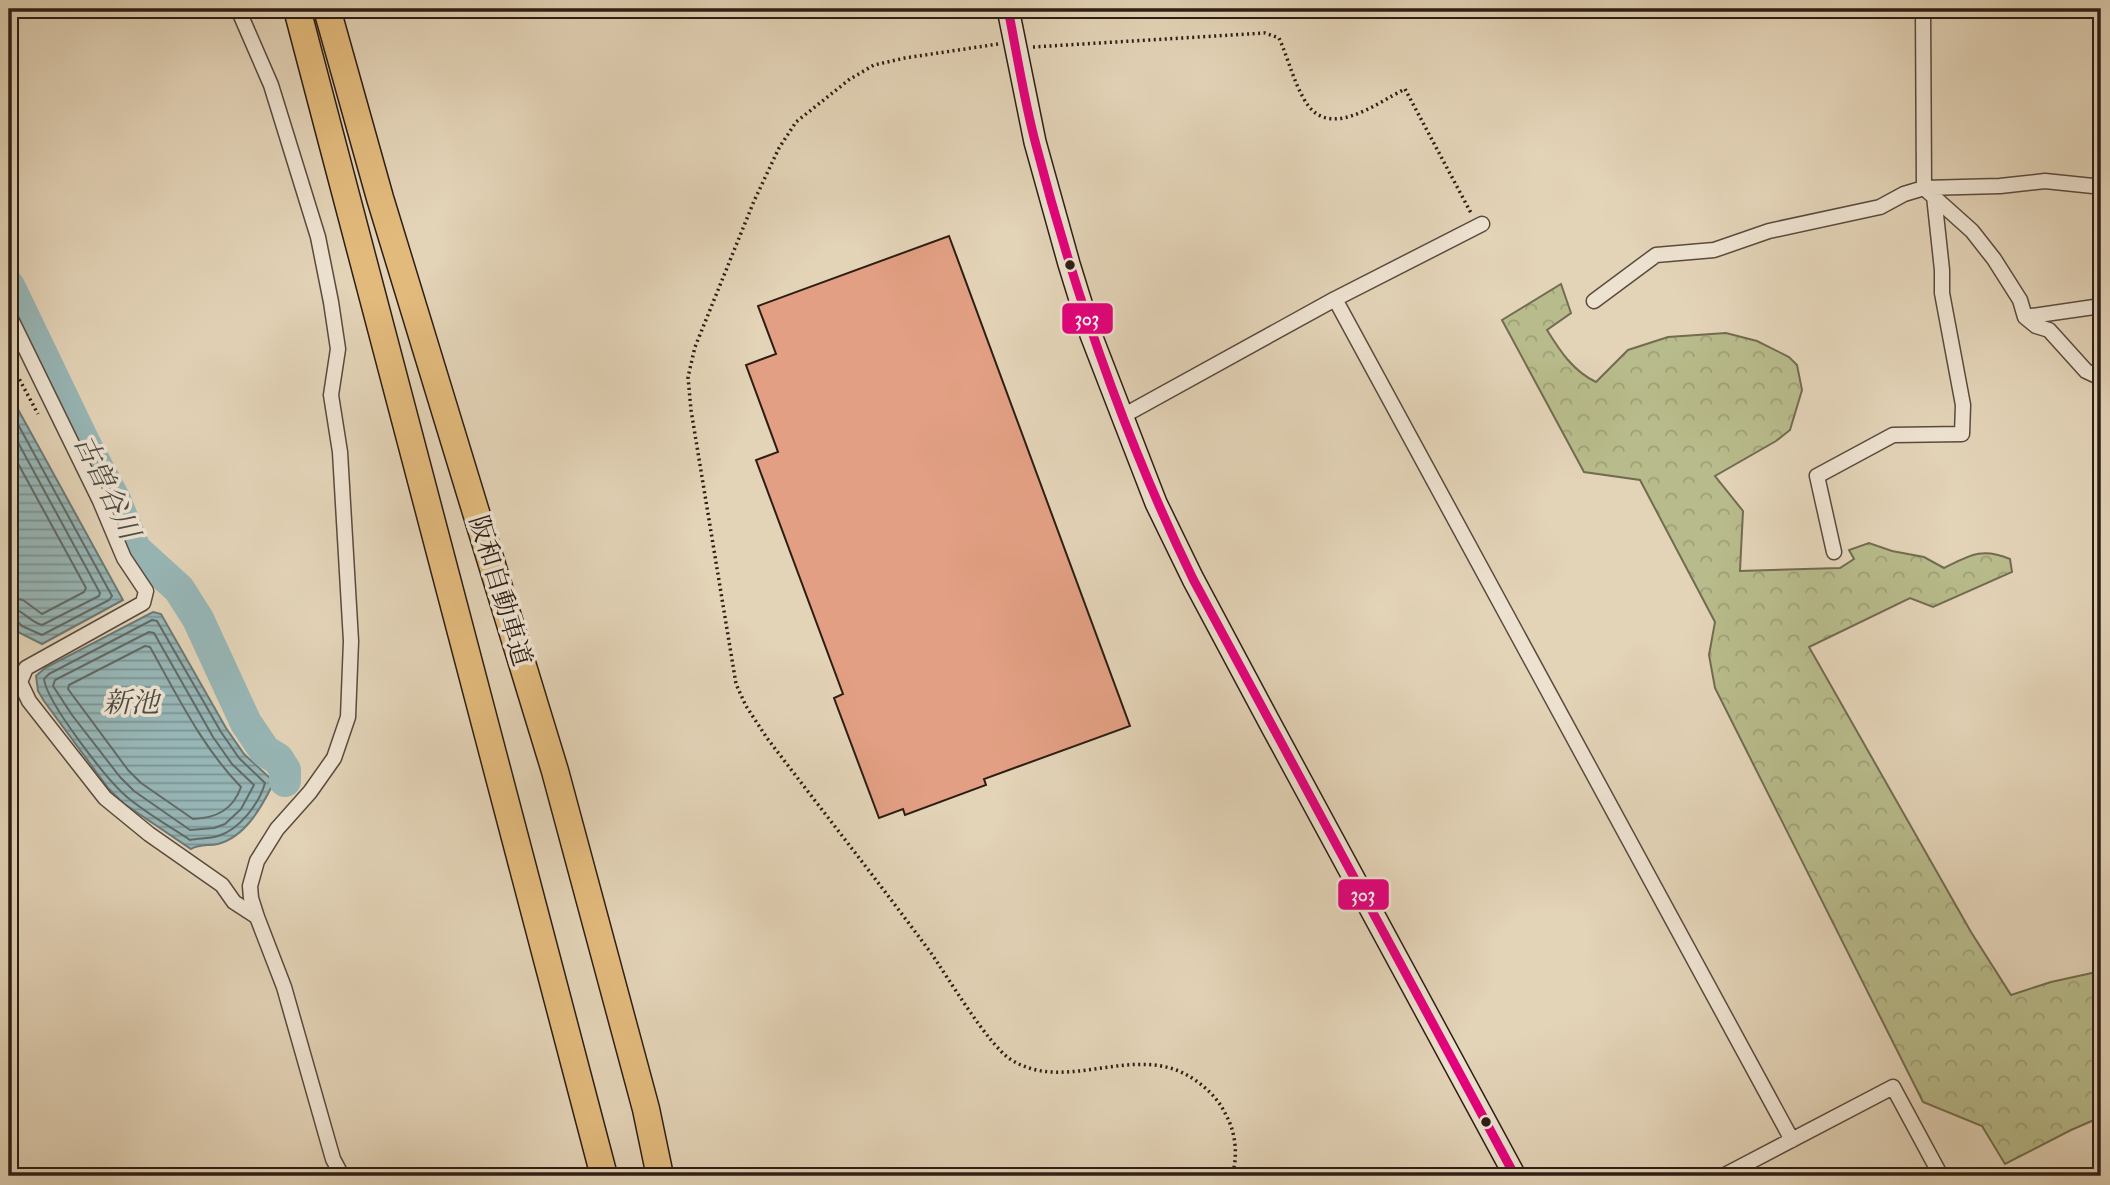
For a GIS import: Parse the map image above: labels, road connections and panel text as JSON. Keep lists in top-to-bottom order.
{
  "streets": {
    "highway": ["阪和自動車道"]
  },
  "water": ["古曽谷川", "新池"],
  "lines": ["transit line 303"]
}
